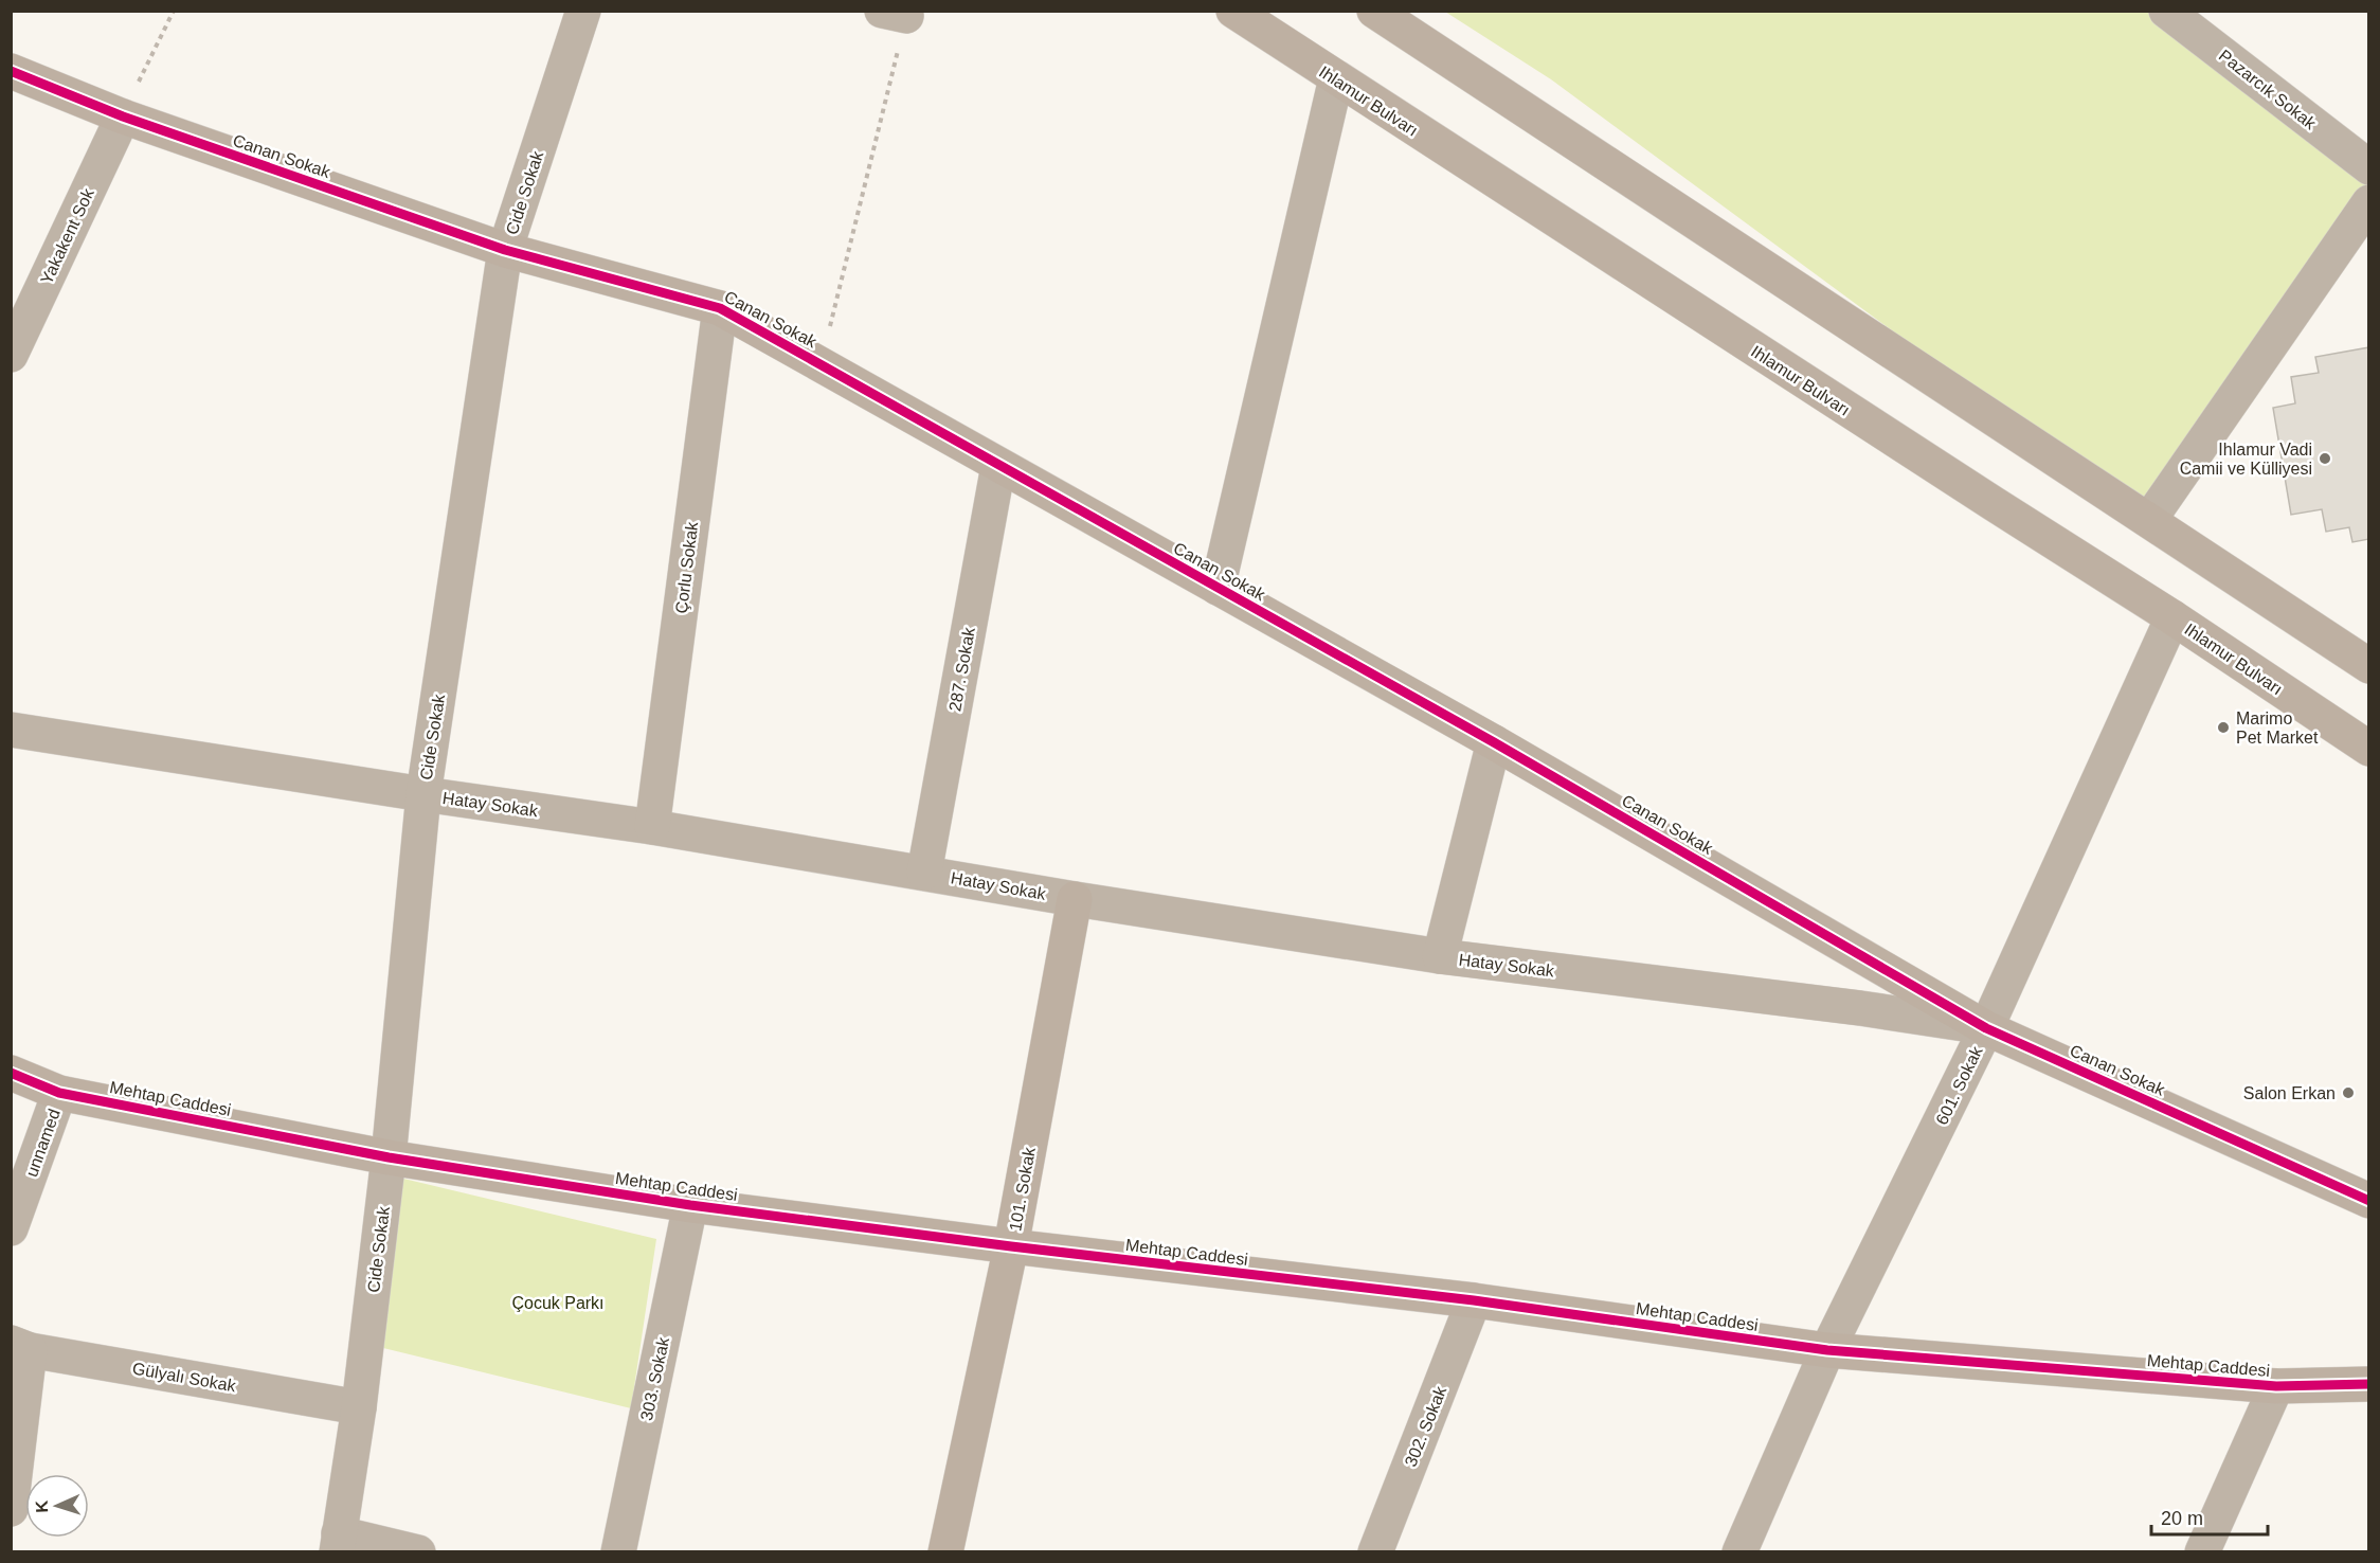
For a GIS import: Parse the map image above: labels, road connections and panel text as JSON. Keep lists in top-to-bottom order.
{
  "streets": {
    "street": [
      "Pazarcık Sokak",
      "Ihlamur Bulvarı",
      "Canan Sokak",
      "Cide Sokak",
      "Yakakent Sok",
      "Çorlu Sokak",
      "287. Sokak",
      "Hatay Sokak",
      "601. Sokak",
      "Mehtap Caddesi",
      "unnamed",
      "101. Sokak",
      "Gülyalı Sokak",
      "303. Sokak",
      "302. Sokak"
    ]
  },
  "crossings": [
    ["Ihlamur Bulvarı", "601. Sokak"],
    ["Canan Sokak", "Cide Sokak"],
    ["Canan Sokak", "Yakakent Sok"],
    ["Canan Sokak", "Çorlu Sokak"],
    ["Canan Sokak", "287. Sokak"],
    ["Canan Sokak", "Hatay Sokak"],
    ["Canan Sokak", "601. Sokak"],
    ["Cide Sokak", "Hatay Sokak"],
    ["Cide Sokak", "Mehtap Caddesi"],
    ["Cide Sokak", "Gülyalı Sokak"],
    ["Çorlu Sokak", "Hatay Sokak"],
    ["287. Sokak", "Hatay Sokak"],
    ["Hatay Sokak", "601. Sokak"],
    ["Hatay Sokak", "101. Sokak"],
    ["601. Sokak", "Mehtap Caddesi"],
    ["Mehtap Caddesi", "unnamed"],
    ["Mehtap Caddesi", "101. Sokak"],
    ["Mehtap Caddesi", "303. Sokak"],
    ["Mehtap Caddesi", "302. Sokak"]
  ],
  "parks": ["Çocuk Parkı"],
  "places": ["Ihlamur Vadi Camii ve Külliyesi", "Marimo Pet Market", "Salon Erkan"],
  "scale_bar": "20 m",
  "north": "left"
}
